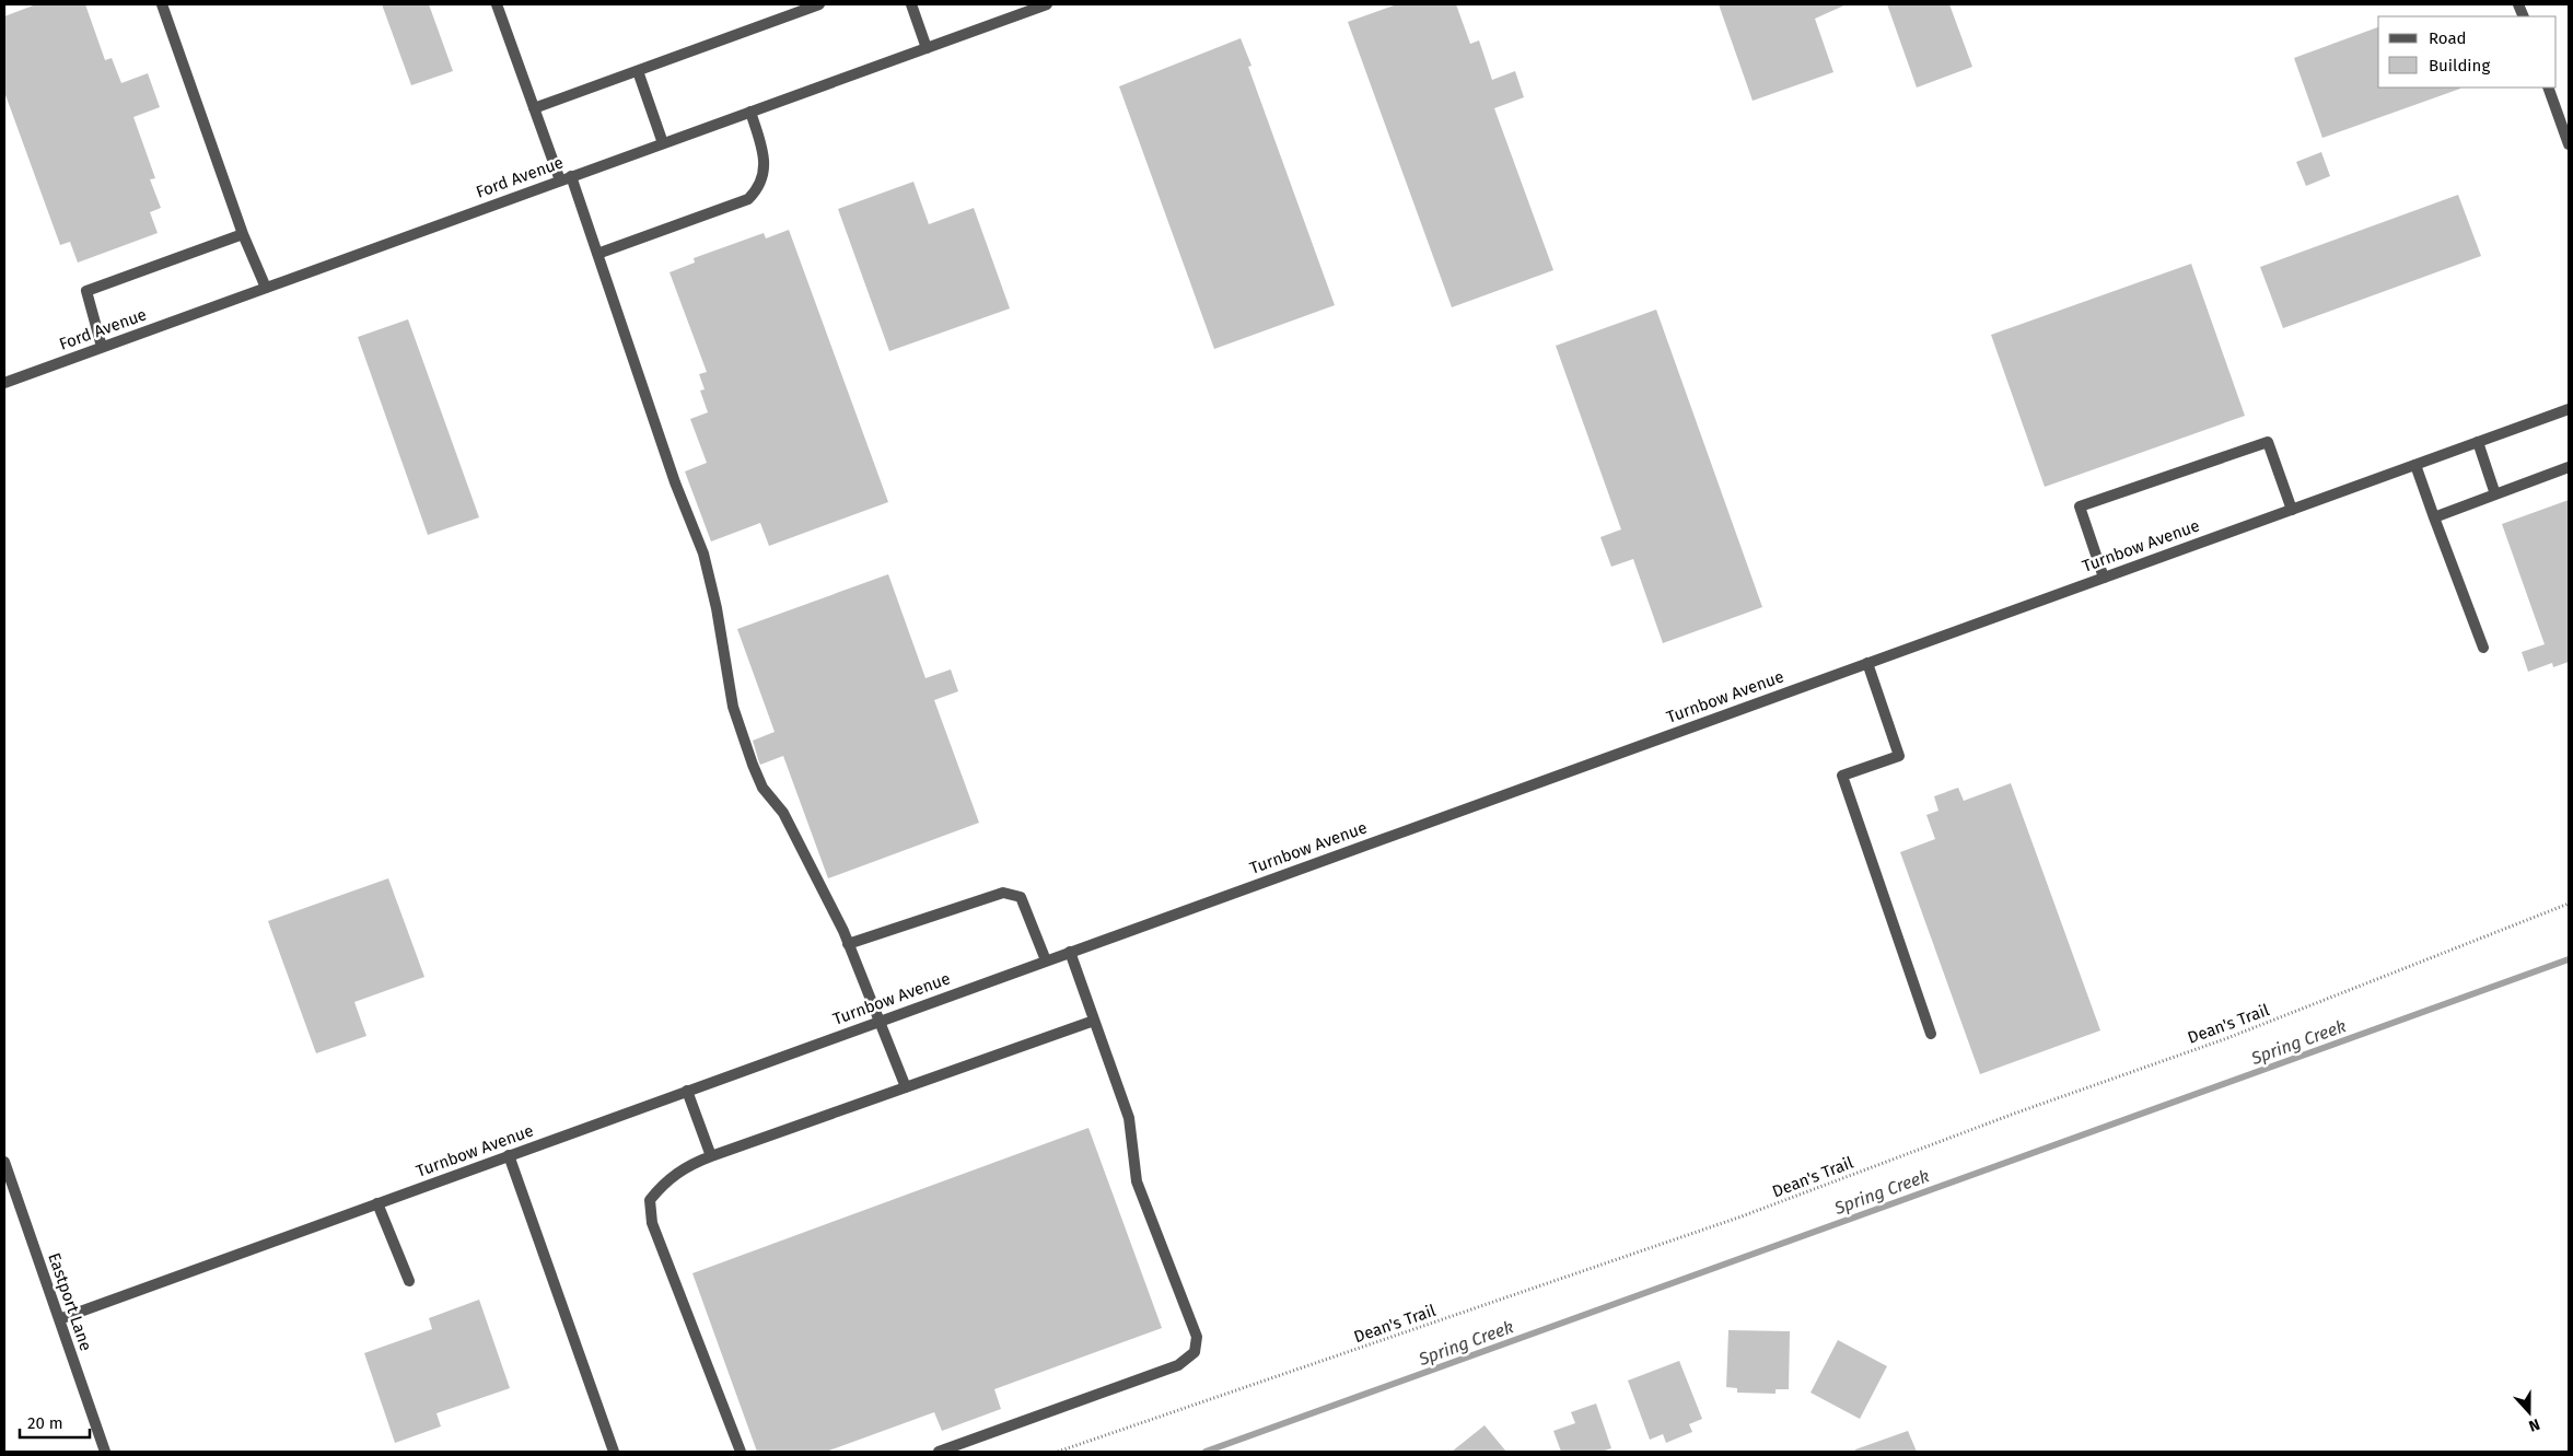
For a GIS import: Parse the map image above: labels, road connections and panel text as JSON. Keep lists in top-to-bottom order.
{
  "streets": {
    "street": ["Ford Avenue", "Turnbow Avenue", "Eastport Lane"],
    "path": ["Dean's Trail"]
  },
  "crossings": [
    ["Turnbow Avenue", "Eastport Lane"]
  ],
  "water": ["Spring Creek"],
  "legend": ["Road", "Building"],
  "scale_bar": "20 m",
  "north": "bottom"
}
